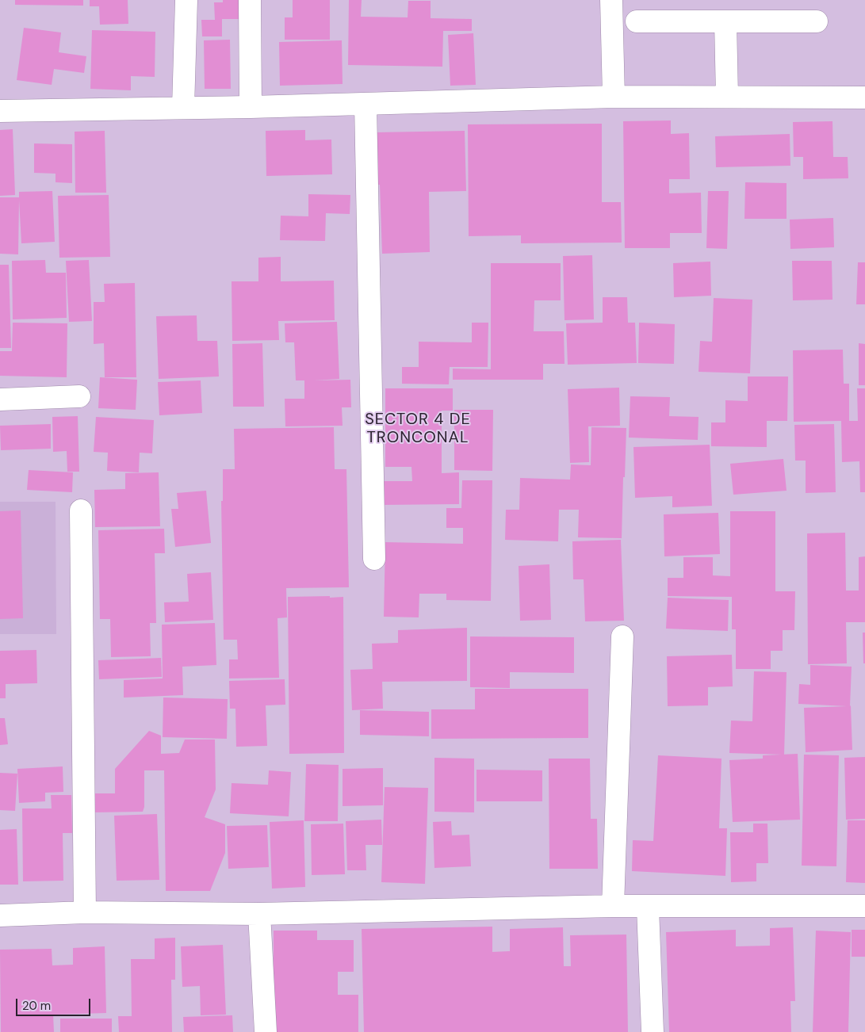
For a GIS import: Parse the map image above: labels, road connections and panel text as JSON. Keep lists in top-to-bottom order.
{
  "districts": ["SECTOR 4 DE TRONCONAL"],
  "scale_bar": "20 m"
}
